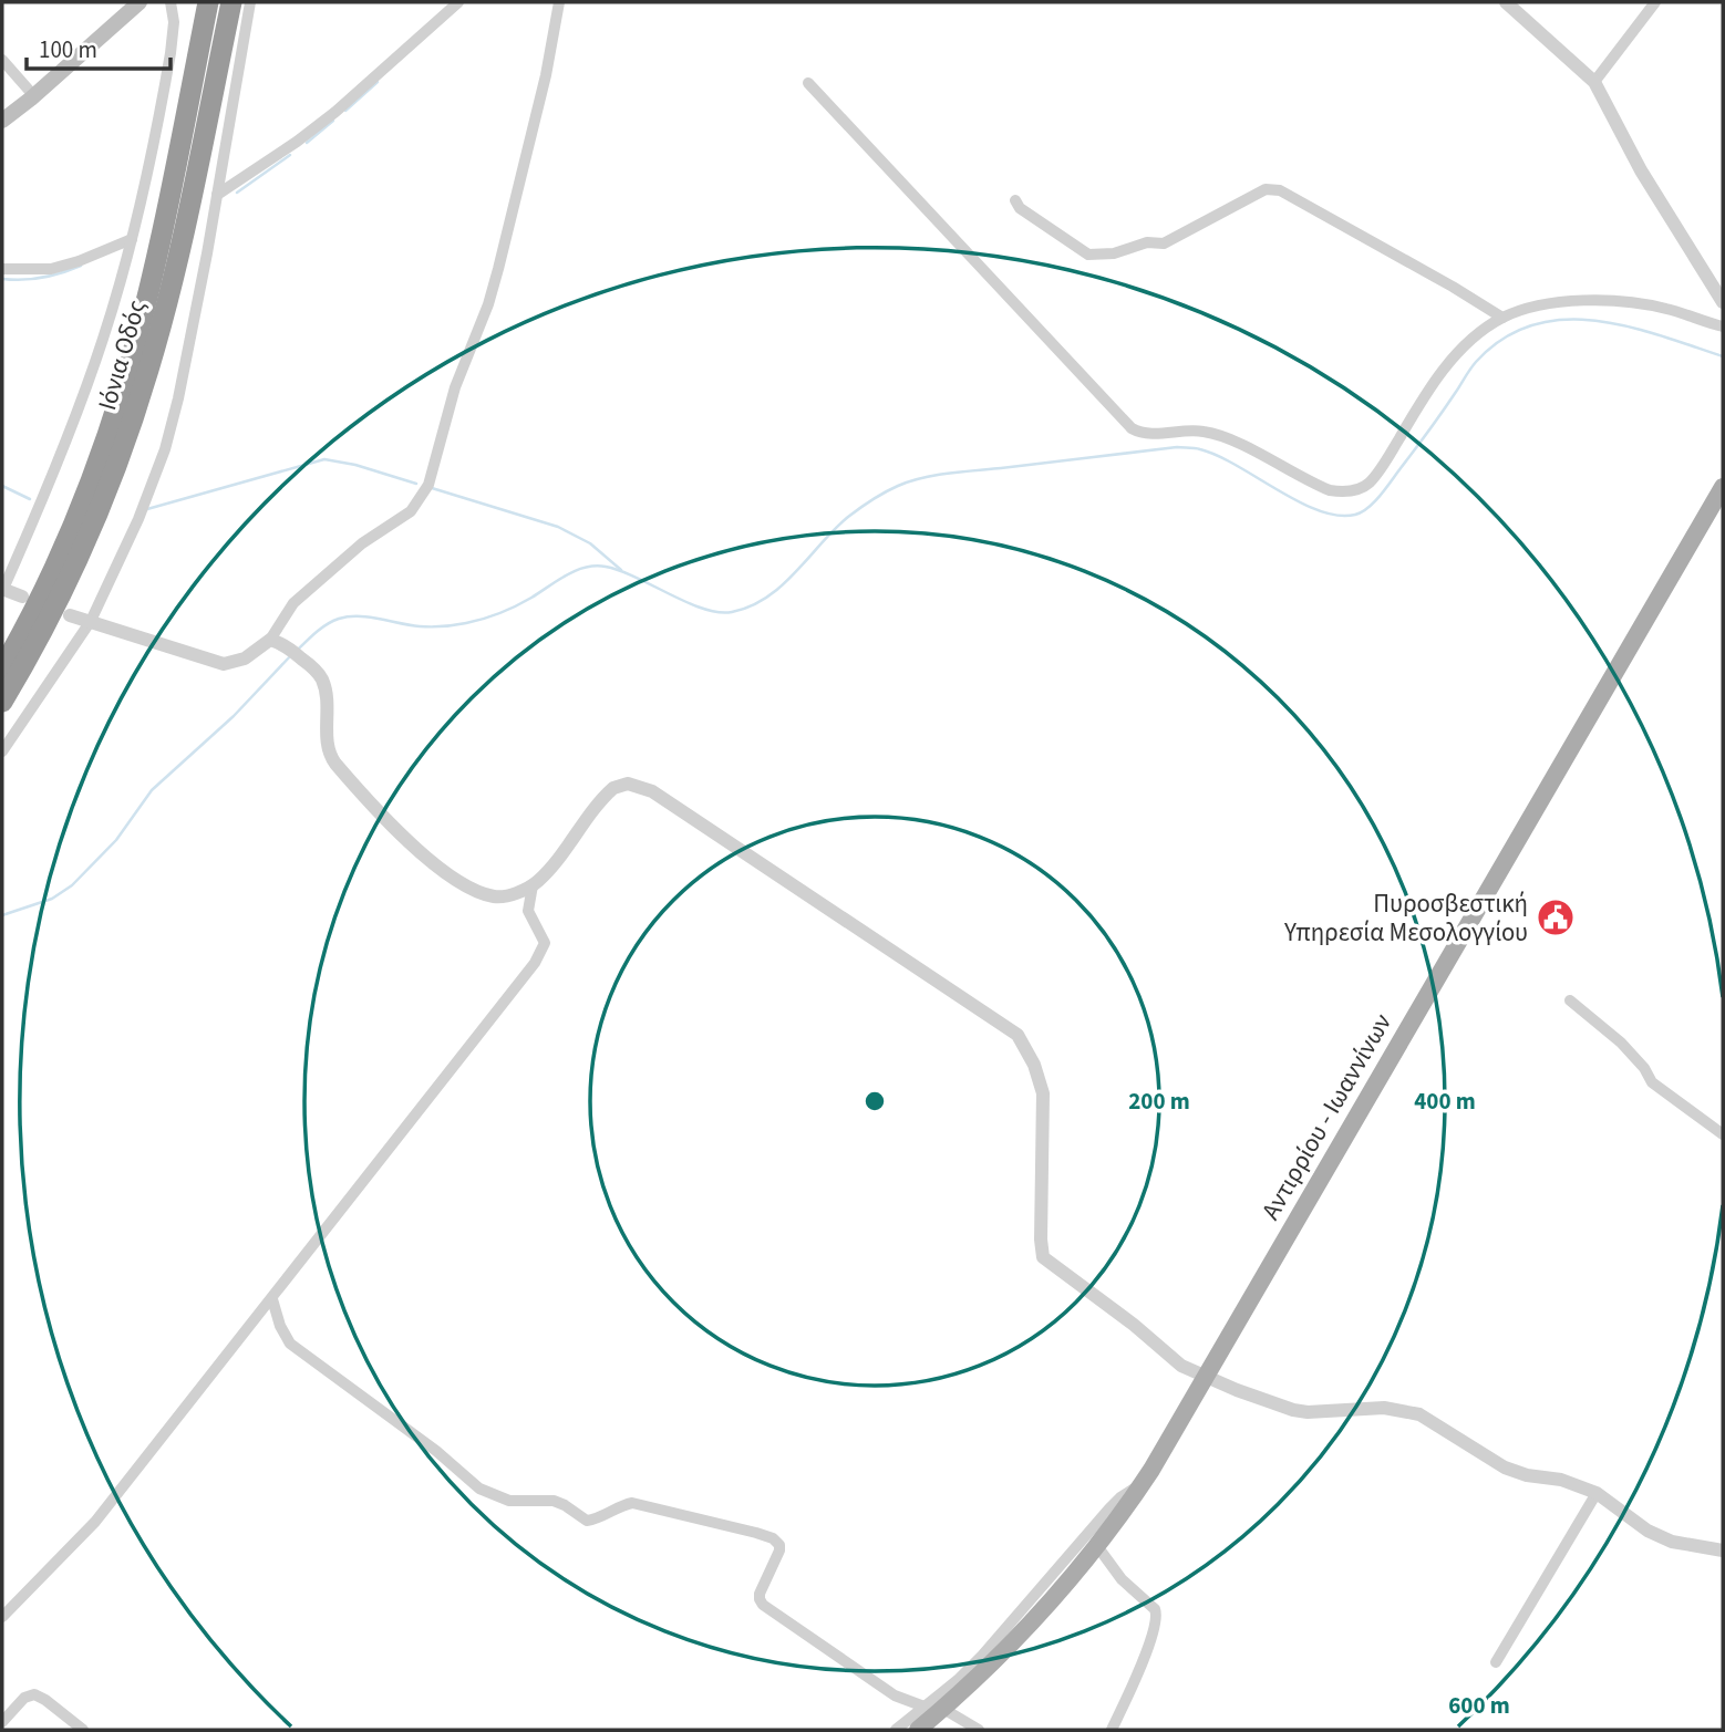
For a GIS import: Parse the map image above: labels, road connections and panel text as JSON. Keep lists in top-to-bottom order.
{
  "streets": {
    "highway": ["Ιόνια Οδός"],
    "main road": ["Αντιρρίου - Ιωαννίνων"]
  },
  "places": {
    "public building": ["Πυροσβεστική Υπηρεσία Μεσολογγίου"]
  },
  "scale_bar": "100 m",
  "rings": ["200 m", "400 m", "600 m"]
}
